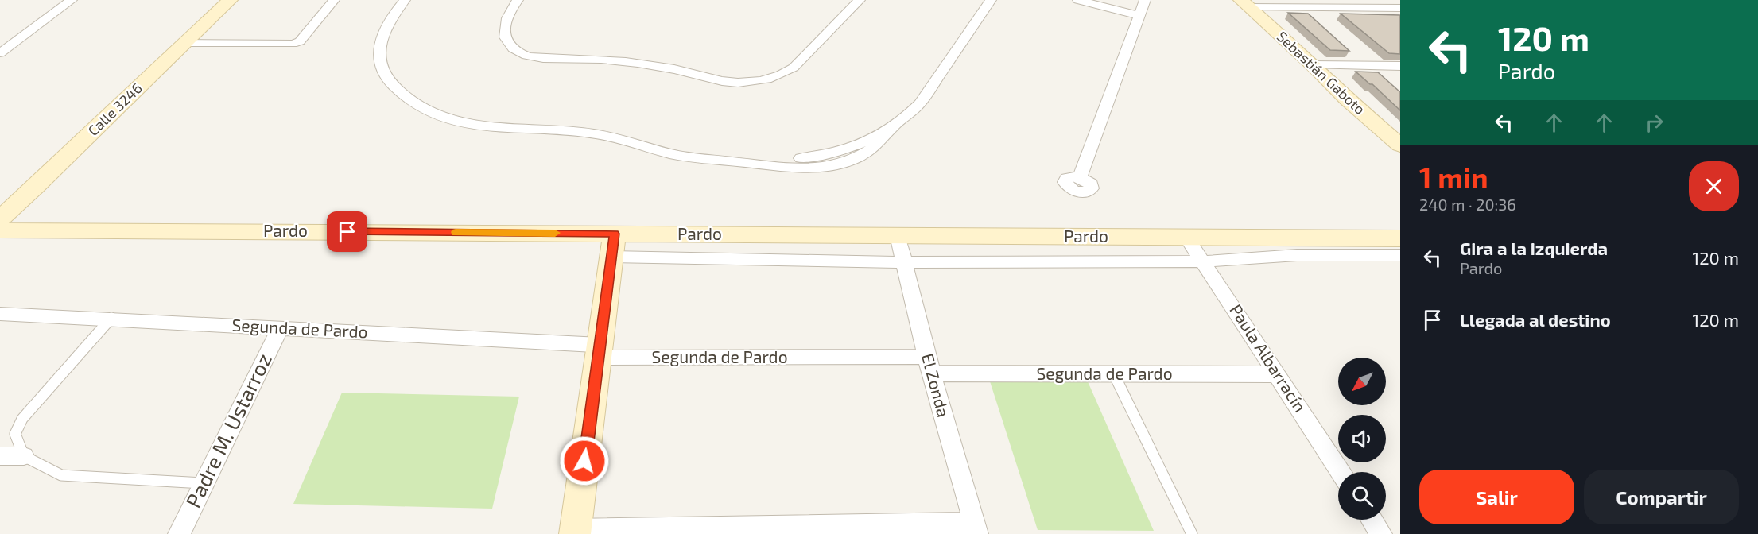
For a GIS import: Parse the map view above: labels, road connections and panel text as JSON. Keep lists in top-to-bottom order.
{
  "streets": {
    "main road": ["Sebastián Gaboto", "Calle 3246", "Pardo"],
    "street": [
      "Segunda de Pardo",
      "Paula Albarracín",
      "El Zonda",
      "Padre M. Ustarroz"
    ]
  },
  "crossings": [
    ["Pardo", "Paula Albarracín"],
    ["Pardo", "El Zonda"],
    ["Segunda de Pardo", "Paula Albarracín"],
    ["Segunda de Pardo", "El Zonda"],
    ["Segunda de Pardo", "Padre M. Ustarroz"]
  ],
  "north": "bottom left",
  "page": {
    "turn": ["120 m", "Pardo"],
    "heading": ["1 min", "240 m · 20:36"],
    "list": [
      {
        "name": "Gira a la izquierda",
        "note": "Pardo",
        "value": "120 m"
      },
      {
        "name": "Llegada al destino",
        "value": "120 m"
      }
    ],
    "buttons": ["Salir", "Compartir"]
  }
}
